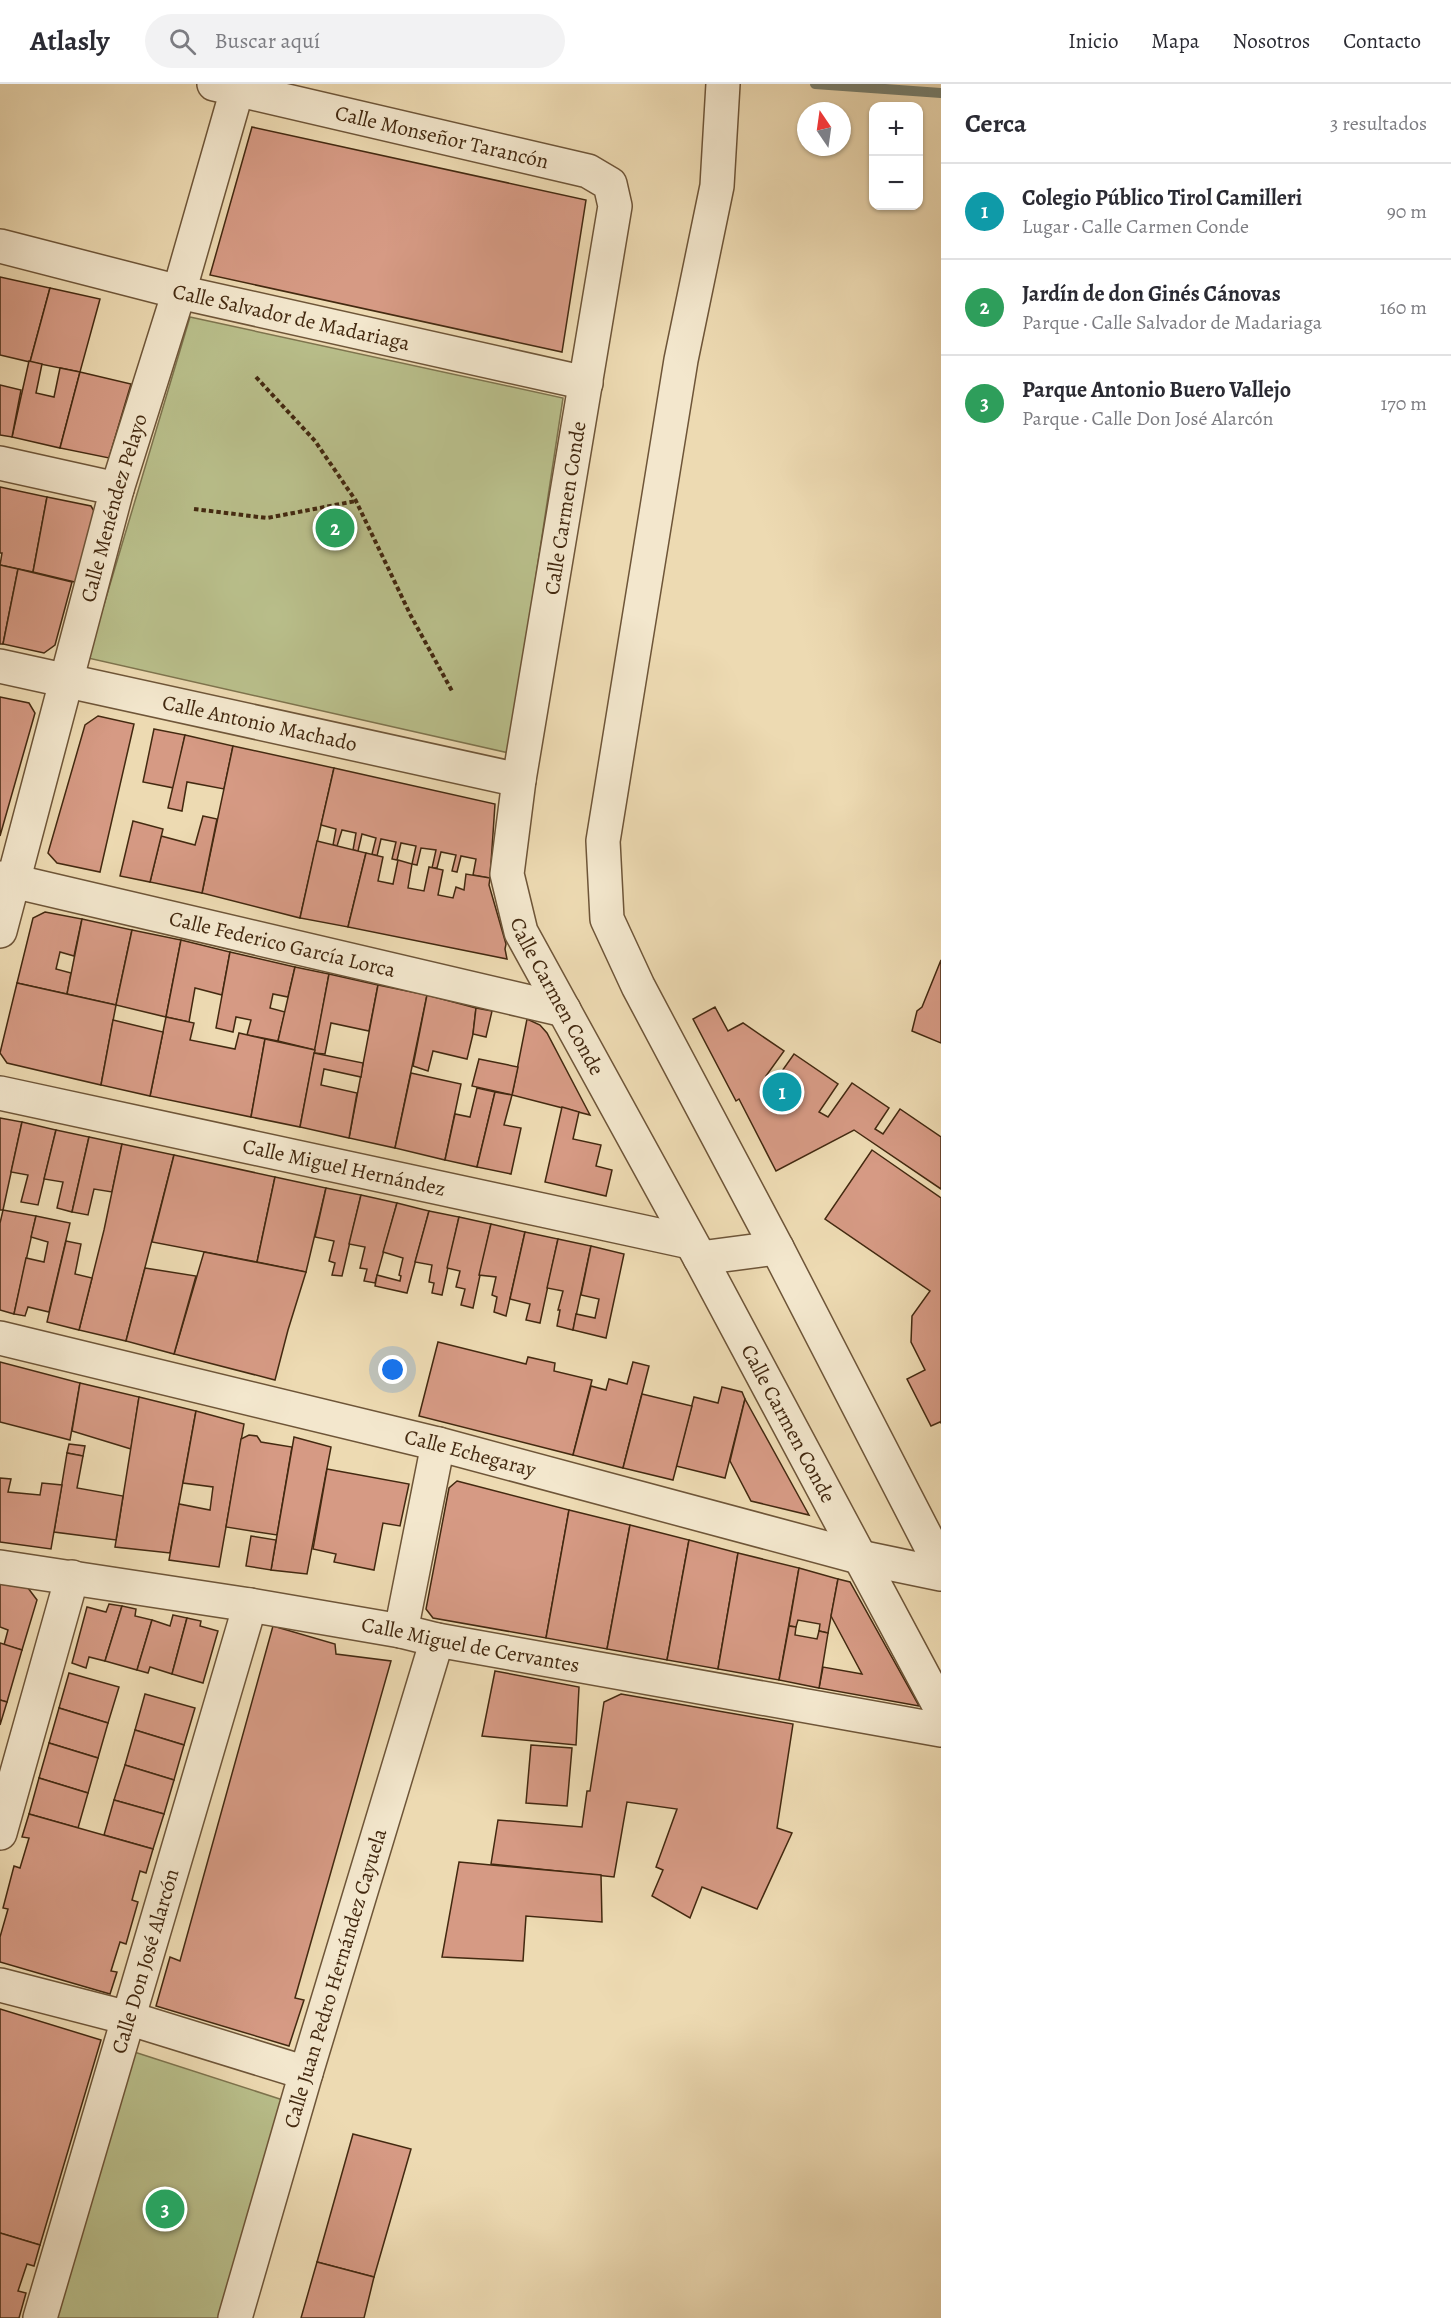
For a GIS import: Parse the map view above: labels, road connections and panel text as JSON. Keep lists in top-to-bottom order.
{
  "streets": {
    "street": [
      "Calle Monseñor Tarancón",
      "Calle Salvador de Madariaga",
      "Calle Carmen Conde",
      "Calle Menéndez Pelayo",
      "Calle Antonio Machado",
      "Calle Federico García Lorca",
      "Calle Miguel Hernández",
      "Calle Echegaray",
      "Calle Miguel de Cervantes",
      "Calle Don José Alarcón",
      "Calle Juan Pedro Hernández Cayuela"
    ]
  },
  "crossings": [
    ["Calle Monseñor Tarancón", "Calle Carmen Conde"],
    ["Calle Monseñor Tarancón", "Calle Menéndez Pelayo"],
    ["Calle Salvador de Madariaga", "Calle Carmen Conde"],
    ["Calle Salvador de Madariaga", "Calle Menéndez Pelayo"],
    ["Calle Carmen Conde", "Calle Antonio Machado"],
    ["Calle Carmen Conde", "Calle Federico García Lorca"],
    ["Calle Carmen Conde", "Calle Miguel Hernández"],
    ["Calle Carmen Conde", "Calle Echegaray"],
    ["Calle Menéndez Pelayo", "Calle Antonio Machado"],
    ["Calle Menéndez Pelayo", "Calle Federico García Lorca"],
    ["Calle Miguel de Cervantes", "Calle Don José Alarcón"],
    ["Calle Miguel de Cervantes", "Calle Juan Pedro Hernández Cayuela"]
  ],
  "north": "top",
  "page": {
    "header": "Atlasly",
    "search": "Buscar aquí",
    "nav": [
      "Inicio",
      "Mapa",
      "Nosotros",
      "Contacto"
    ],
    "heading": ["Cerca", "3 resultados"],
    "map_buttons": ["+", "−"],
    "list": [
      {
        "mark": "1",
        "name": "Colegio Público Tirol Camilleri",
        "note": "Lugar · Calle Carmen Conde",
        "value": "90 m"
      },
      {
        "mark": "2",
        "name": "Jardín de don Ginés Cánovas",
        "note": "Parque · Calle Salvador de Madariaga",
        "value": "160 m"
      },
      {
        "mark": "3",
        "name": "Parque Antonio Buero Vallejo",
        "note": "Parque · Calle Don José Alarcón",
        "value": "170 m"
      }
    ],
    "pins": ["2", "1", "3"]
  }
}
